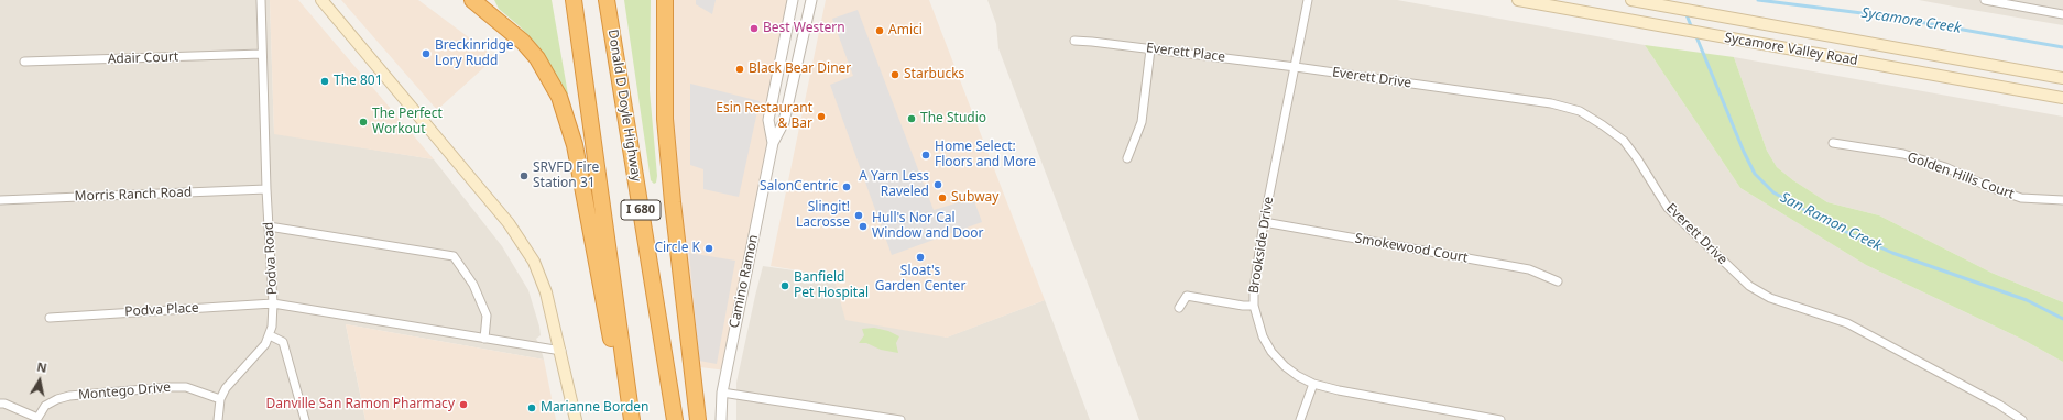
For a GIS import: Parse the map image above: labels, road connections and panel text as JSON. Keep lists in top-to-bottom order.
{
  "streets": {
    "highway": ["Donald D Doyle Highway", "I 680"],
    "main road": ["Sycamore Valley Road"],
    "street": [
      "Everett Place",
      "Adair Court",
      "Everett Drive",
      "Golden Hills Court",
      "Morris Ranch Road",
      "Brookside Drive",
      "Smokewood Court",
      "Podva Road",
      "Camino Ramon",
      "Podva Place",
      "Montego Drive"
    ]
  },
  "crossings": [
    ["Everett Place", "Everett Drive"],
    ["Everett Place", "Brookside Drive"],
    ["Adair Court", "Podva Road"],
    ["Everett Drive", "Brookside Drive"],
    ["Morris Ranch Road", "Podva Road"],
    ["Brookside Drive", "Smokewood Court"],
    ["Podva Road", "Podva Place"]
  ],
  "water": ["Sycamore Creek", "San Ramon Creek"],
  "places": [
    "Best Western",
    "Amici",
    "Breckinridge Lory Rudd",
    "Black Bear Diner",
    "Starbucks",
    "The 801",
    "Esin Restaurant & Bar",
    "The Studio",
    "The Perfect Workout",
    "Home Select: Floors and More",
    "SRVFD Fire Station 31",
    "A Yarn Less Raveled",
    "SalonCentric",
    "Subway",
    "Slingit! Lacrosse",
    "Hull's Nor Cal Window and Door",
    "Circle K",
    "Sloat's Garden Center",
    "Banfield Pet Hospital",
    "Danville San Ramon Pharmacy",
    "Marianne Borden"
  ],
  "north": "top"
}
